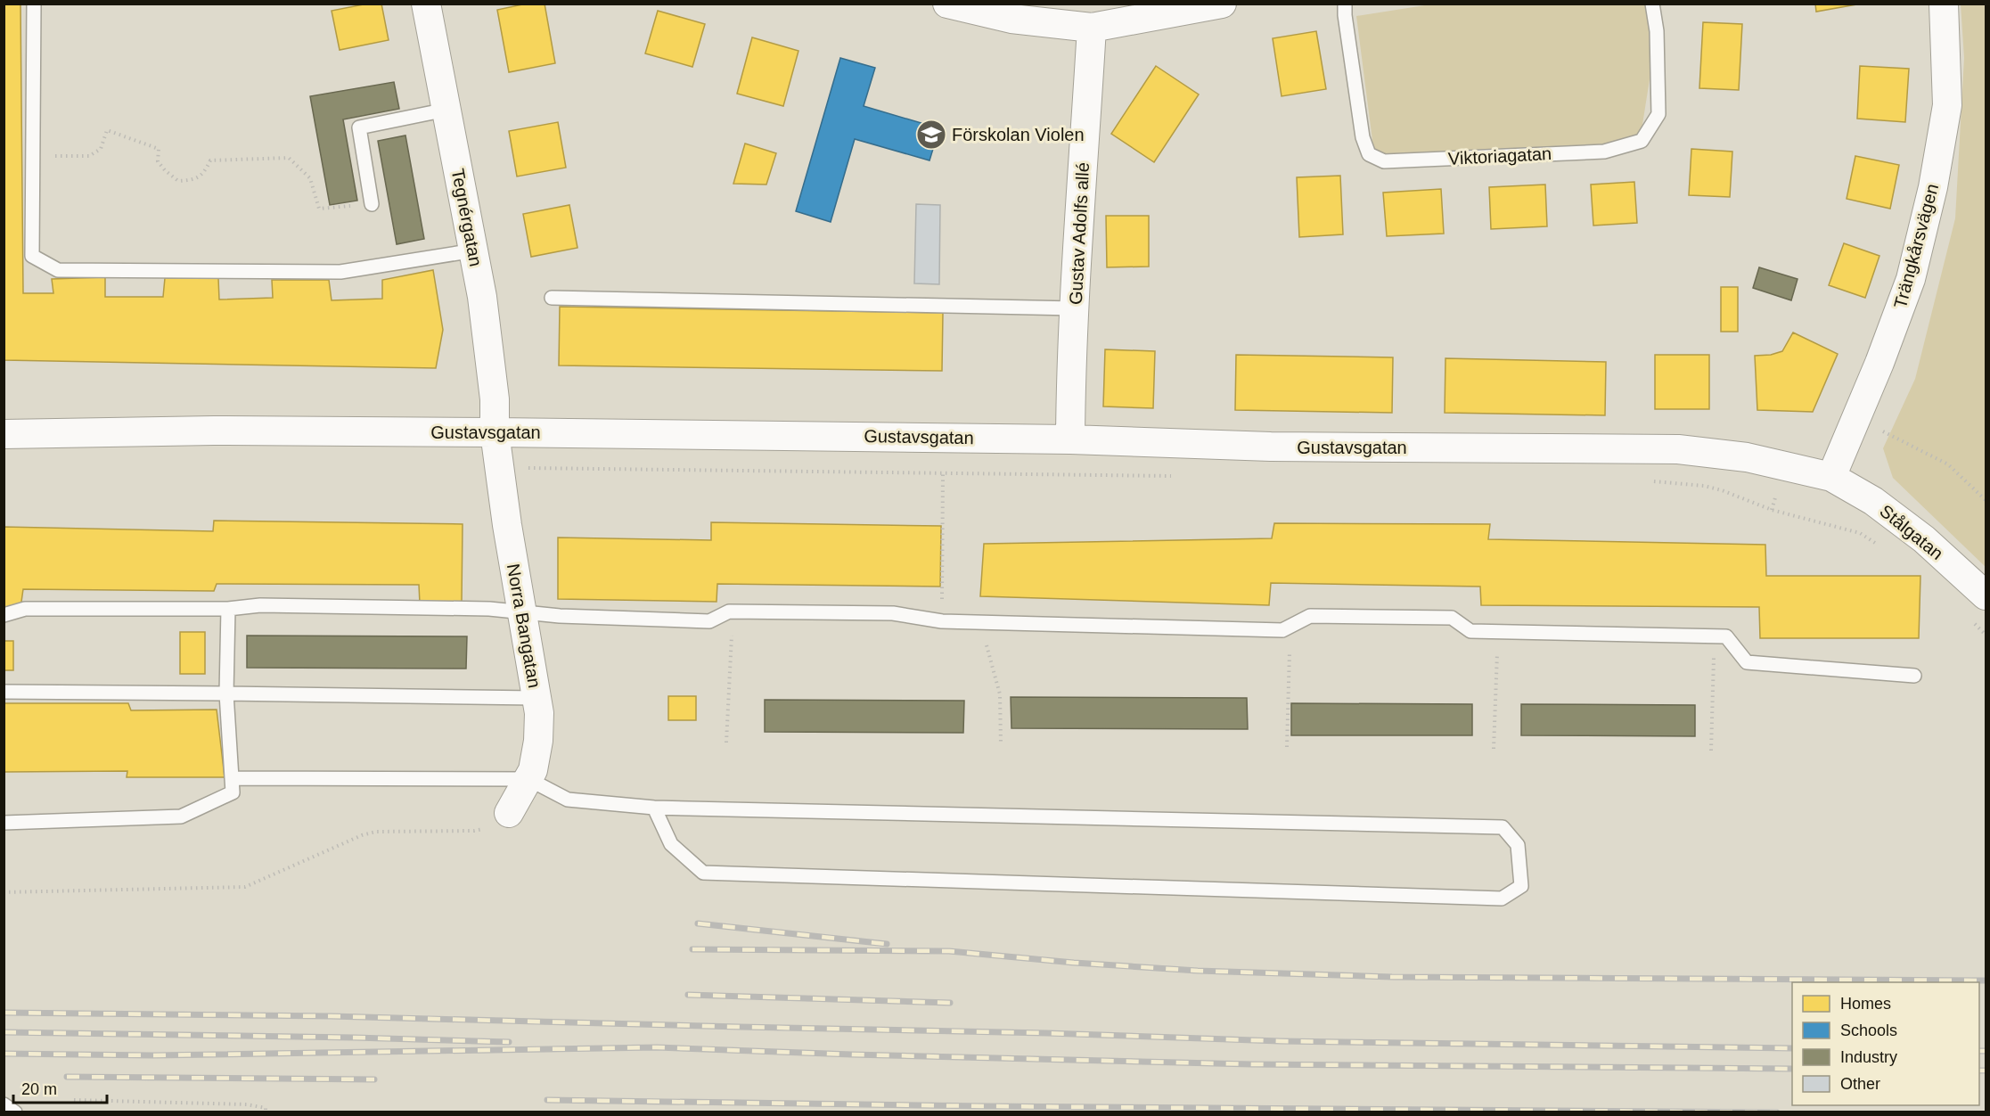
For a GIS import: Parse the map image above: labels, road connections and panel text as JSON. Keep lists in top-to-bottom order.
{
  "streets": {
    "street": [
      "Tegnérgatan",
      "Gustav Adolfs allé",
      "Trängkårsvägen",
      "Gustavsgatan",
      "Stålgatan",
      "Norra Bangatan"
    ],
    "lane": ["Viktoriagatan"]
  },
  "crossings": [
    ["Tegnérgatan", "Gustavsgatan"],
    ["Tegnérgatan", "Norra Bangatan"],
    ["Gustav Adolfs allé", "Gustavsgatan"],
    ["Trängkårsvägen", "Gustavsgatan"],
    ["Trängkårsvägen", "Stålgatan"],
    ["Gustavsgatan", "Stålgatan"],
    ["Gustavsgatan", "Norra Bangatan"]
  ],
  "places": {
    "school or university": ["Förskolan Violen"]
  },
  "legend": [
    "Homes",
    "Schools",
    "Industry",
    "Other"
  ],
  "scale_bar": "20 m"
}
